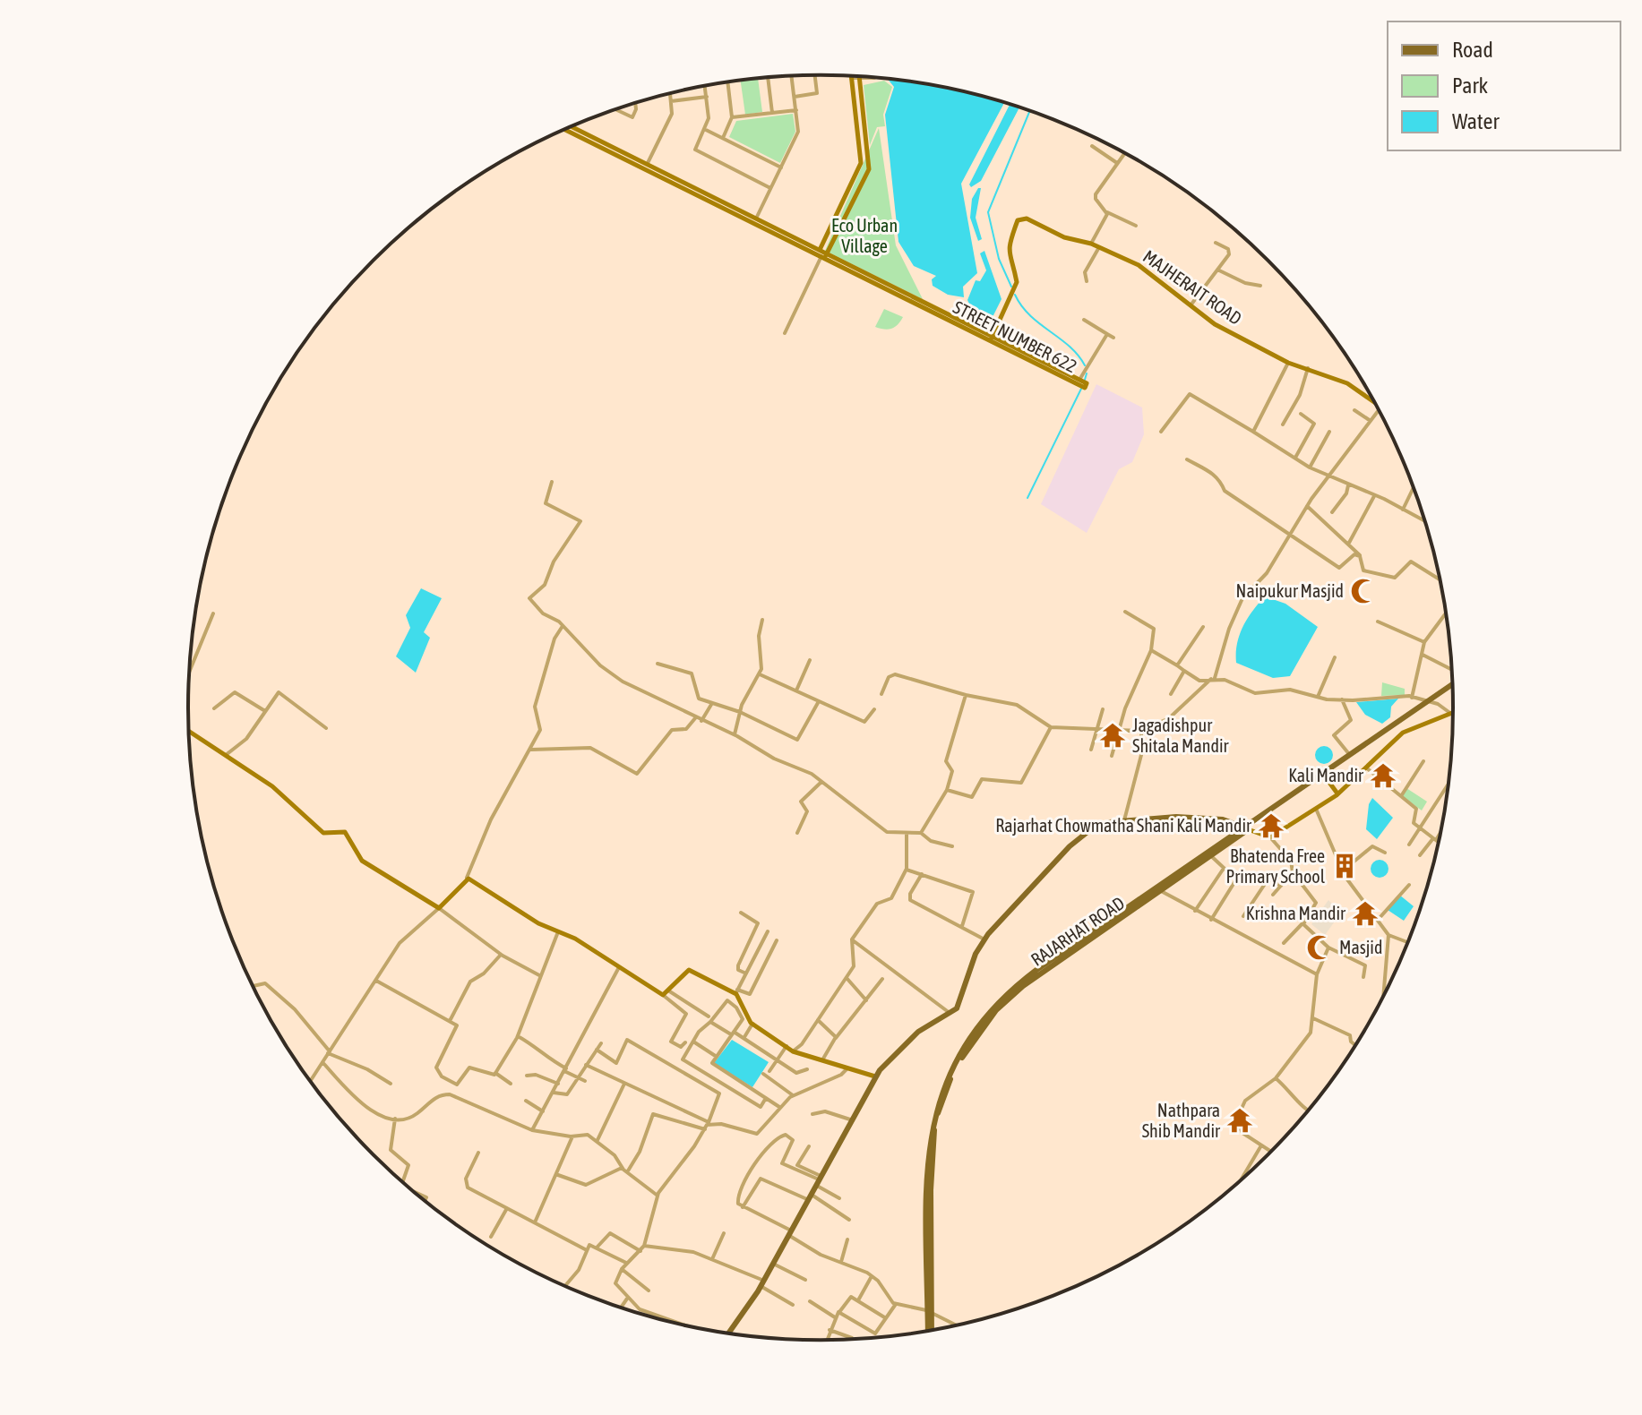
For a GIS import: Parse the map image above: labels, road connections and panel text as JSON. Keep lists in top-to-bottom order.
{
  "streets": {
    "main road": ["RAJARHAT ROAD"],
    "street": ["MAJHERAIT ROAD", "STREET NUMBER 622"]
  },
  "crossings": [
    ["MAJHERAIT ROAD", "STREET NUMBER 622"]
  ],
  "parks": ["Eco Urban Village"],
  "places": {
    "mosque": ["Naipukur Masjid", "Masjid"],
    "temple": [
      "Jagadishpur Shitala Mandir",
      "Kali Mandir",
      "Rajarhat Chowmatha Shani Kali Mandir",
      "Krishna Mandir",
      "Nathpara Shib Mandir"
    ],
    "building": ["Bhatenda Free Primary School"]
  },
  "legend": ["Road", "Park", "Water"]
}
